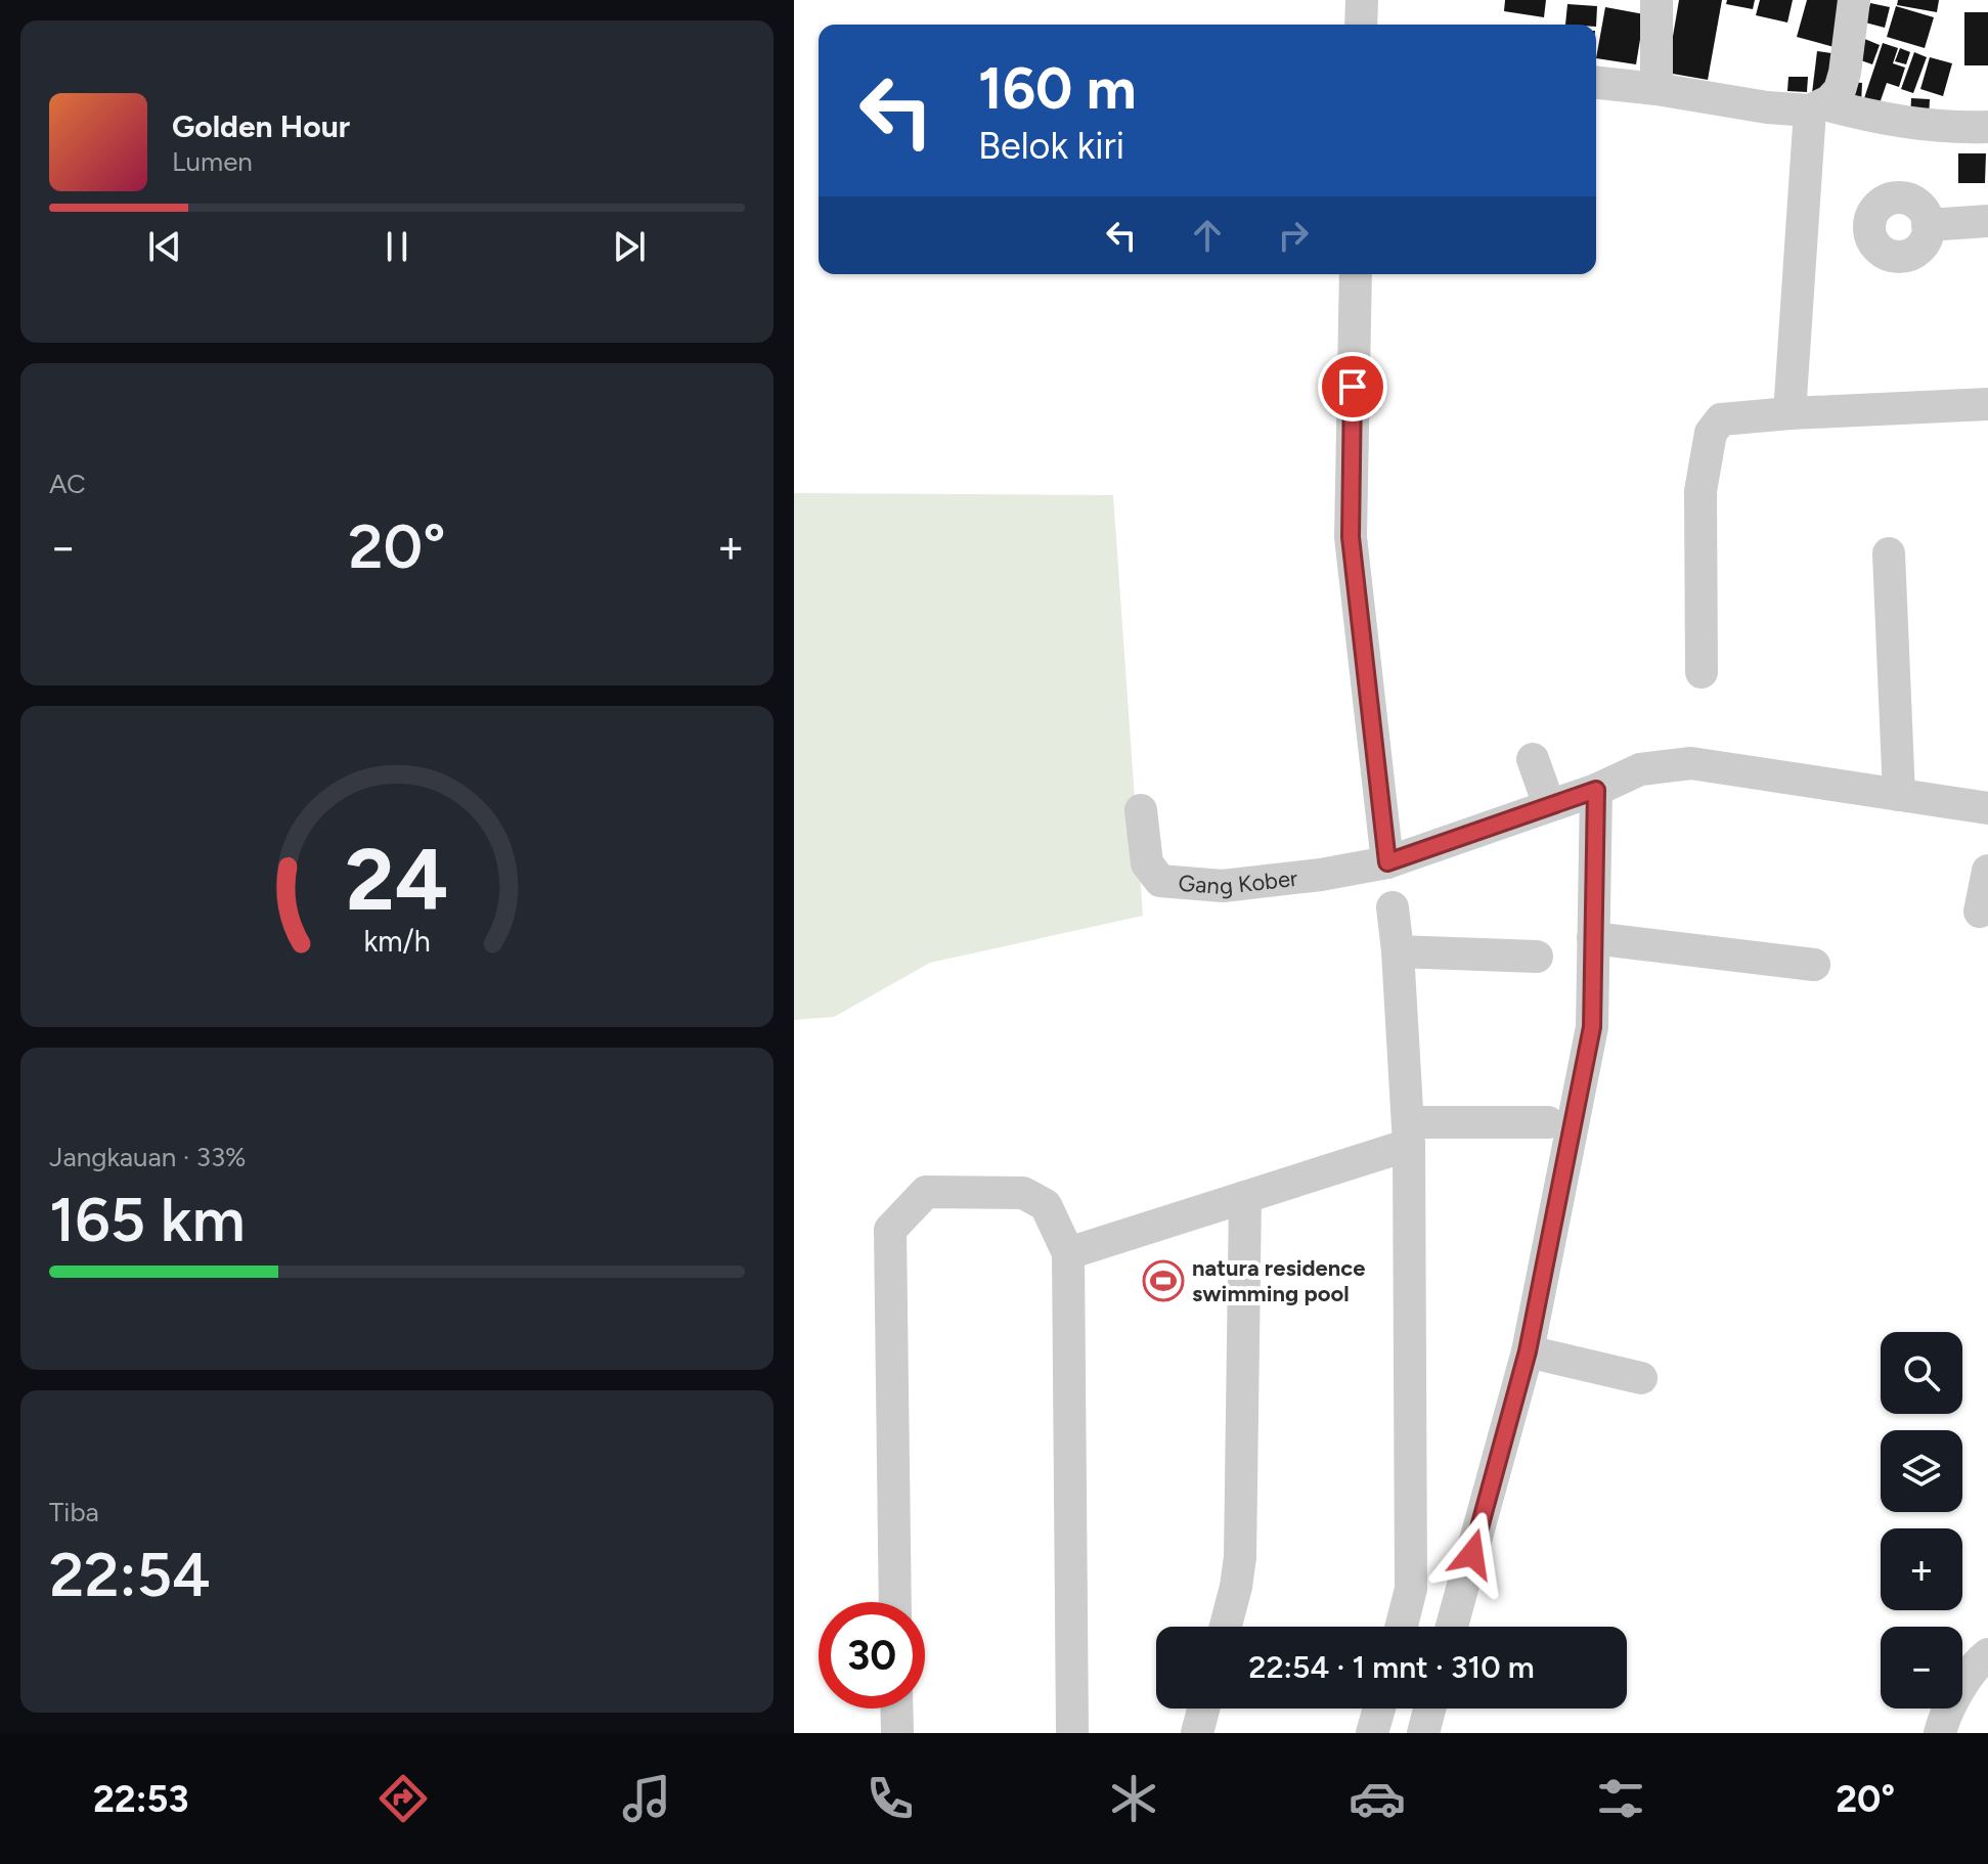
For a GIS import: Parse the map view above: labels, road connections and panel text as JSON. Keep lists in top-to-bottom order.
{
  "streets": {
    "street": ["Gang Kober"]
  },
  "places": {
    "sports": ["natura residence swimming pool"]
  },
  "page": {
    "turn": ["160 m", "Belok kiri"],
    "song": ["Golden Hour", "Lumen"],
    "tile": [
      "AC",
      ["Jangkauan · 33%", "165 km"],
      ["Tiba", "22:54"]
    ],
    "heat": ["−", "20°", "+"],
    "map_buttons": ["+", "−"],
    "limit": "30",
    "trip": "22:54 · 1 mnt · 310 m",
    "tabs": ["22:53", "20°"],
    "gauge": ["24", "km/h"]
  }
}
